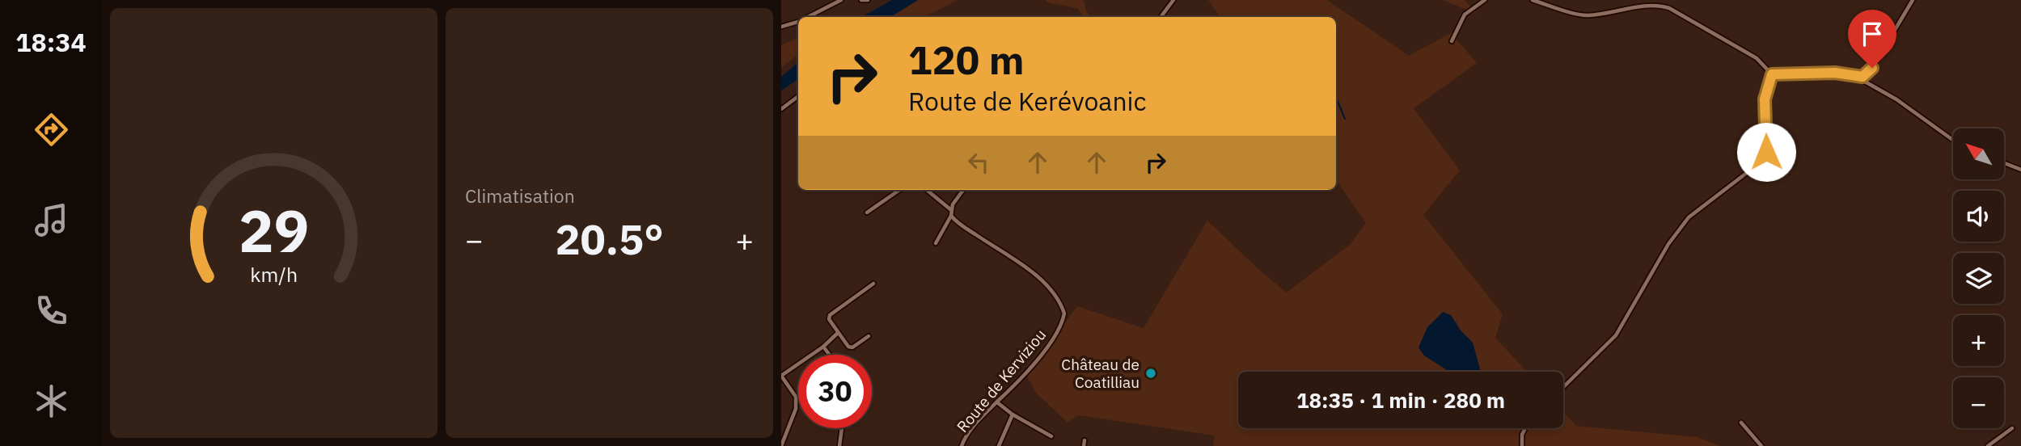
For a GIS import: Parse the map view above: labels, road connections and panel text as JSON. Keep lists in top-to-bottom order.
{
  "streets": {
    "street": ["Route de Kerviziou"]
  },
  "places": ["Château de Coatilliau"],
  "north": "top left",
  "page": {
    "tabs": "18:34",
    "tile": "Climatisation",
    "turn": ["120 m", "Route de Kerévoanic"],
    "map_buttons": ["+", "−"],
    "heat": ["−", "20.5°", "+"],
    "limit": "30",
    "trip": "18:35 · 1 min · 280 m",
    "gauge": ["29", "km/h"]
  }
}
